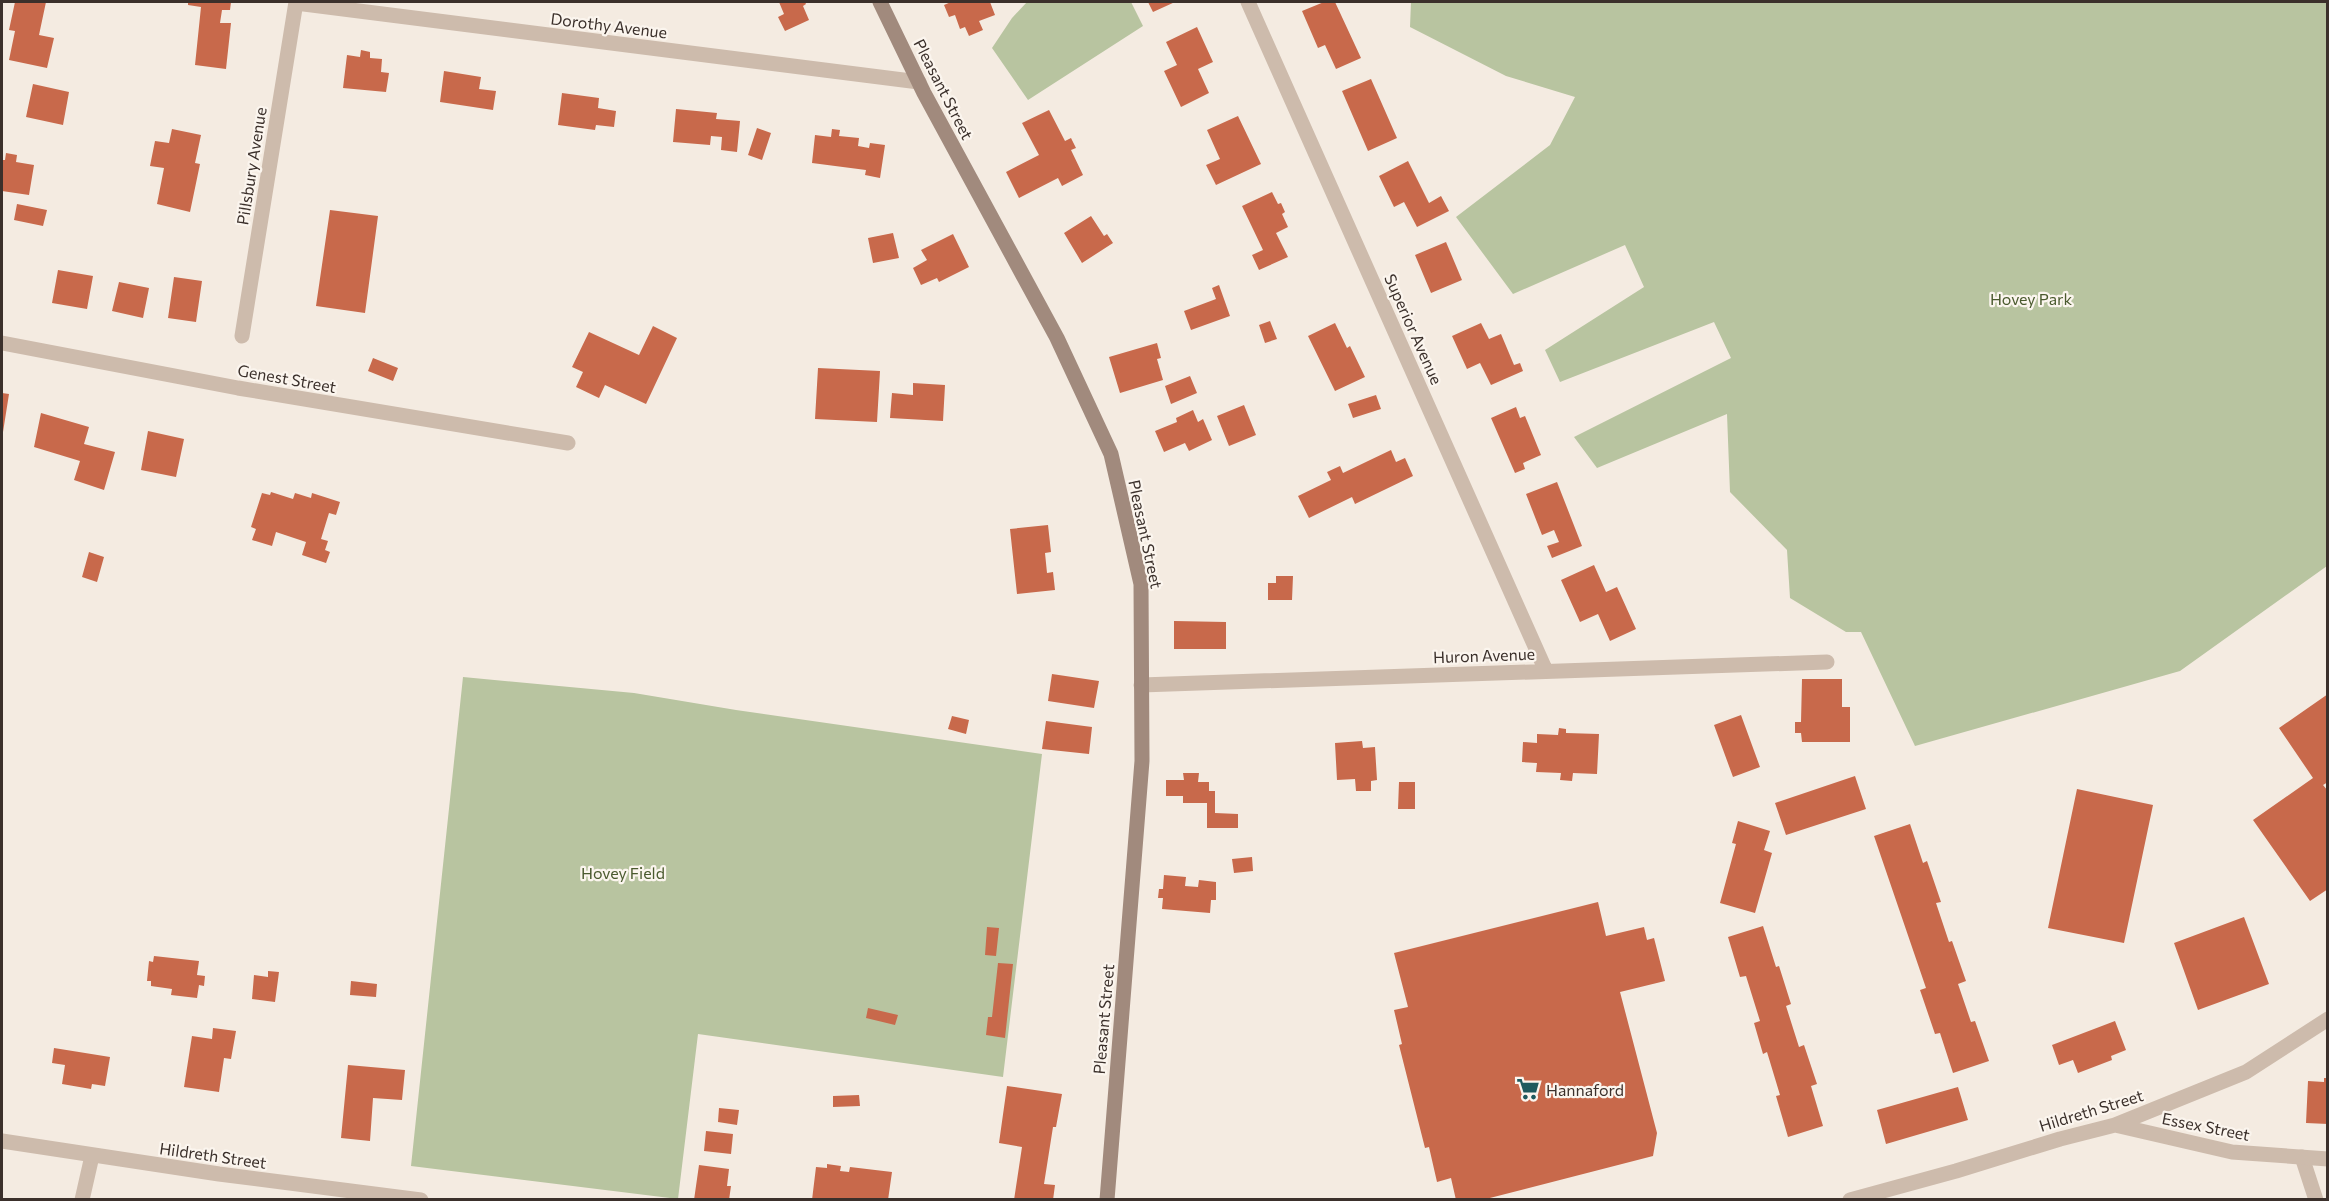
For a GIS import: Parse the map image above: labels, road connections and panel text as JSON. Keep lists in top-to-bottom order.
{
  "streets": {
    "main road": ["Pleasant Street"],
    "street": [
      "Dorothy Avenue",
      "Pillsbury Avenue",
      "Superior Avenue",
      "Genest Street",
      "Huron Avenue",
      "Hildreth Street",
      "Essex Street"
    ]
  },
  "crossings": [
    ["Dorothy Avenue", "Pleasant Street"],
    ["Dorothy Avenue", "Pillsbury Avenue"],
    ["Pleasant Street", "Huron Avenue"],
    ["Superior Avenue", "Huron Avenue"],
    ["Hildreth Street", "Essex Street"]
  ],
  "parks": ["Hovey Park", "Hovey Field"],
  "places": {
    "supermarket": ["Hannaford"]
  }
}
